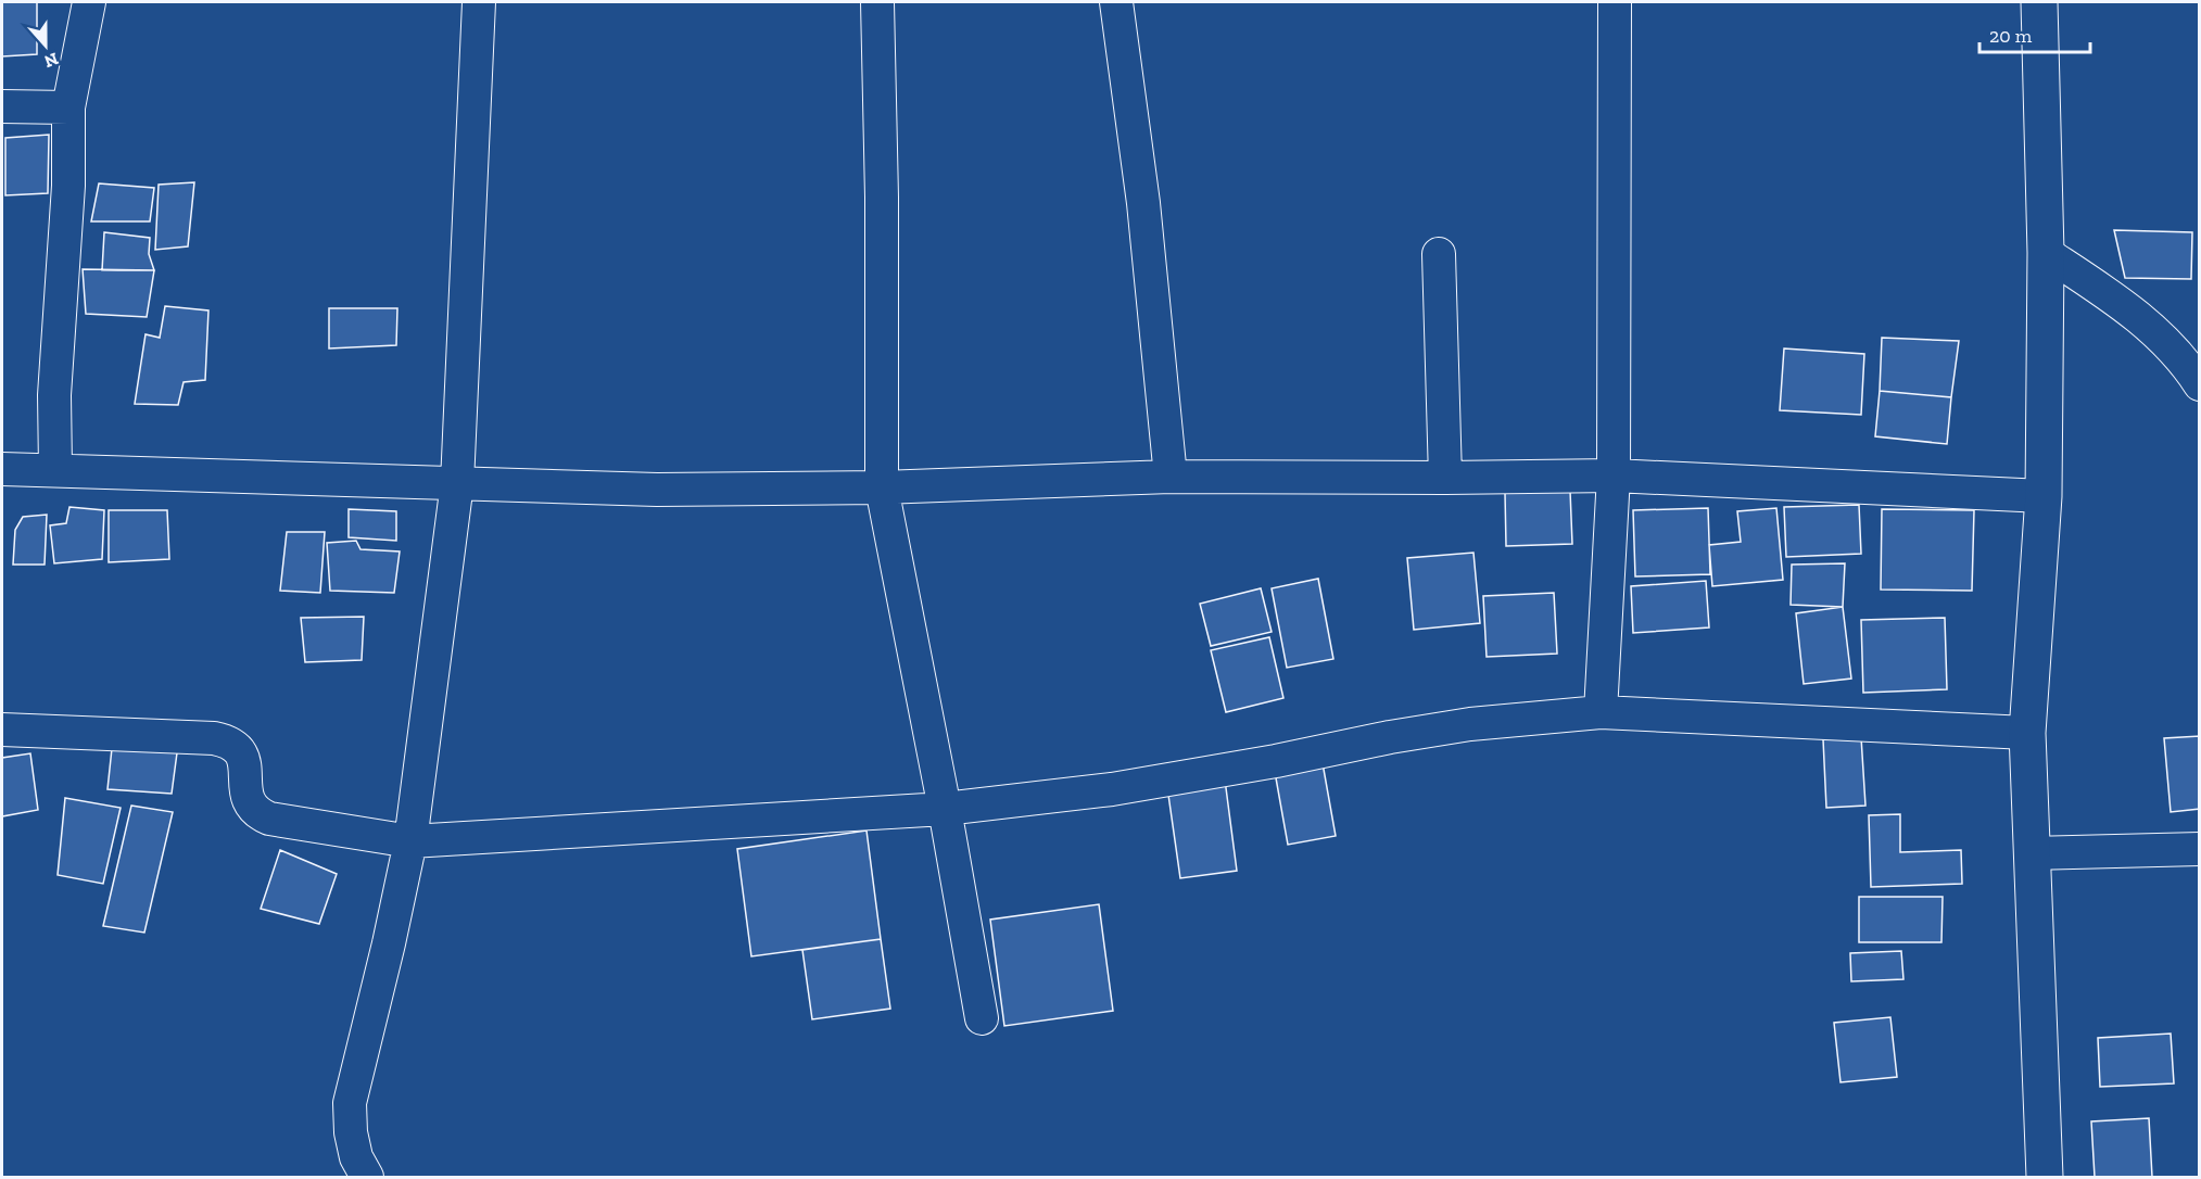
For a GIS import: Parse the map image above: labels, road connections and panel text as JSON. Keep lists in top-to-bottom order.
{
  "scale_bar": "20 m",
  "north": "bottom"
}
